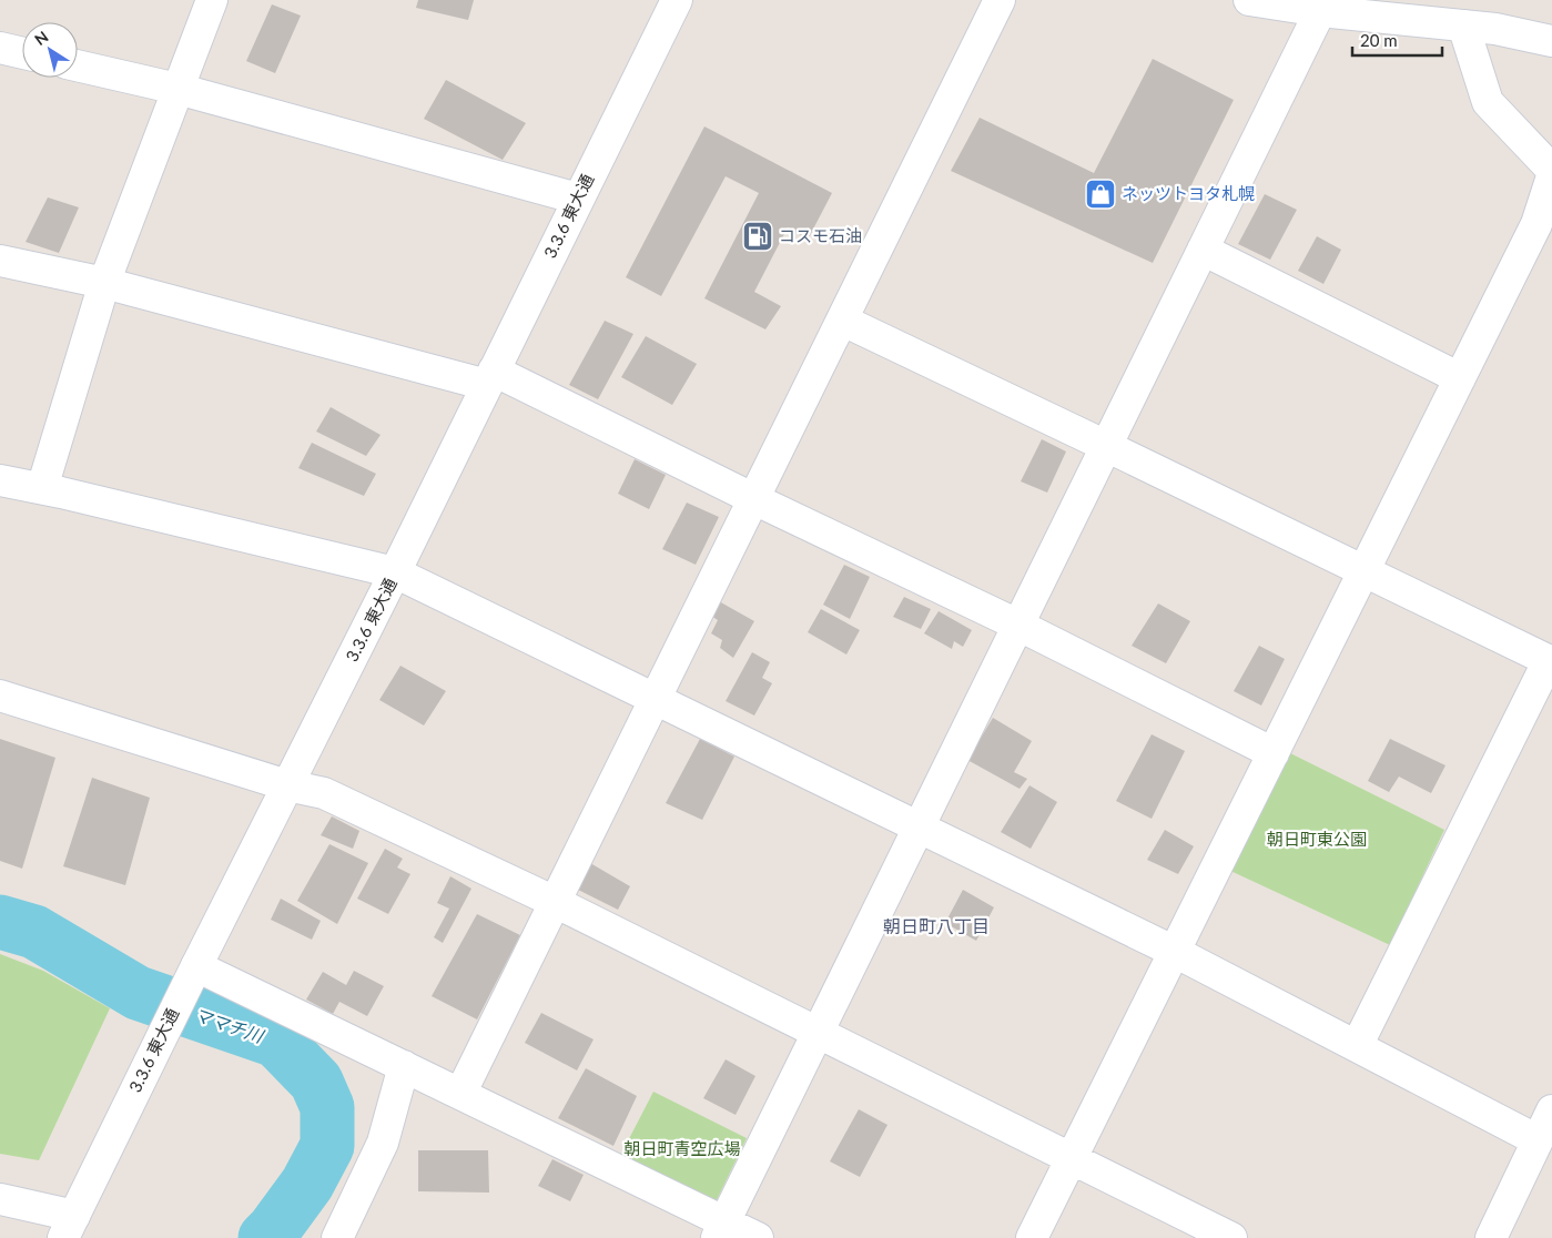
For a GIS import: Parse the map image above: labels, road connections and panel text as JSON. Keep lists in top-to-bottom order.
{
  "streets": {
    "street": ["3.3.6 東大通"]
  },
  "districts": ["朝日町八丁目"],
  "water": ["ママチ川"],
  "parks": ["朝日町東公園", "朝日町青空広場"],
  "places": {
    "shop": ["ネッツトヨタ札幌"],
    "fuel station": ["コスモ石油"]
  },
  "scale_bar": "20 m",
  "north": "top left"
}
